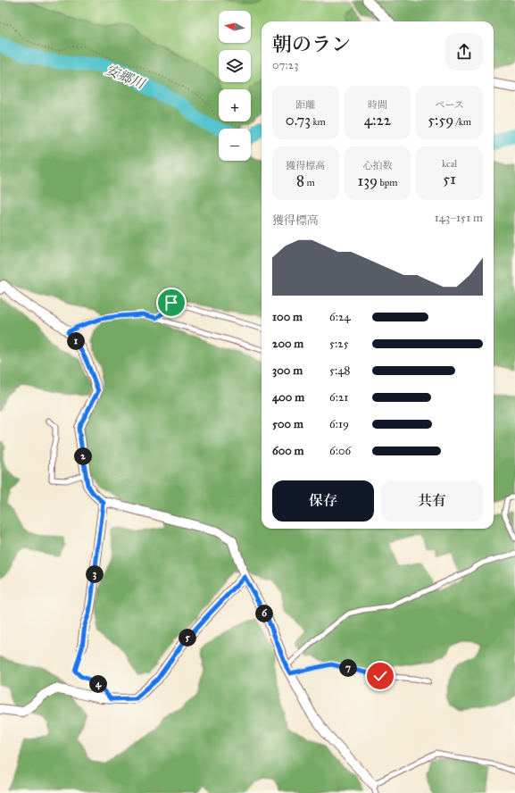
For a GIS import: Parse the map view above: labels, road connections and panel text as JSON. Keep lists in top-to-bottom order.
{
  "water": ["安郷川"],
  "north": "left",
  "page": {
    "map_buttons": ["+", "−"],
    "heading": ["朝のラン", "07:23"],
    "stats": [
      ["距離", "0.73 km"],
      ["時間", "4:22"],
      ["ペース", "5:59 /km"],
      ["獲得標高", "8 m"],
      ["心拍数", "139 bpm"],
      ["kcal", "51"]
    ],
    "chart": ["獲得標高", "143–151 m"],
    "list": [
      {
        "name": "100 m",
        "note": "6:24"
      },
      {
        "name": "200 m",
        "note": "5:25"
      },
      {
        "name": "300 m",
        "note": "5:48"
      },
      {
        "name": "400 m",
        "note": "6:21"
      },
      {
        "name": "500 m",
        "note": "6:19"
      },
      {
        "name": "600 m",
        "note": "6:06"
      }
    ],
    "pins": [
      "1",
      "2",
      "3",
      "6",
      "5",
      "7",
      "4"
    ],
    "buttons": ["保存", "共有"]
  }
}
